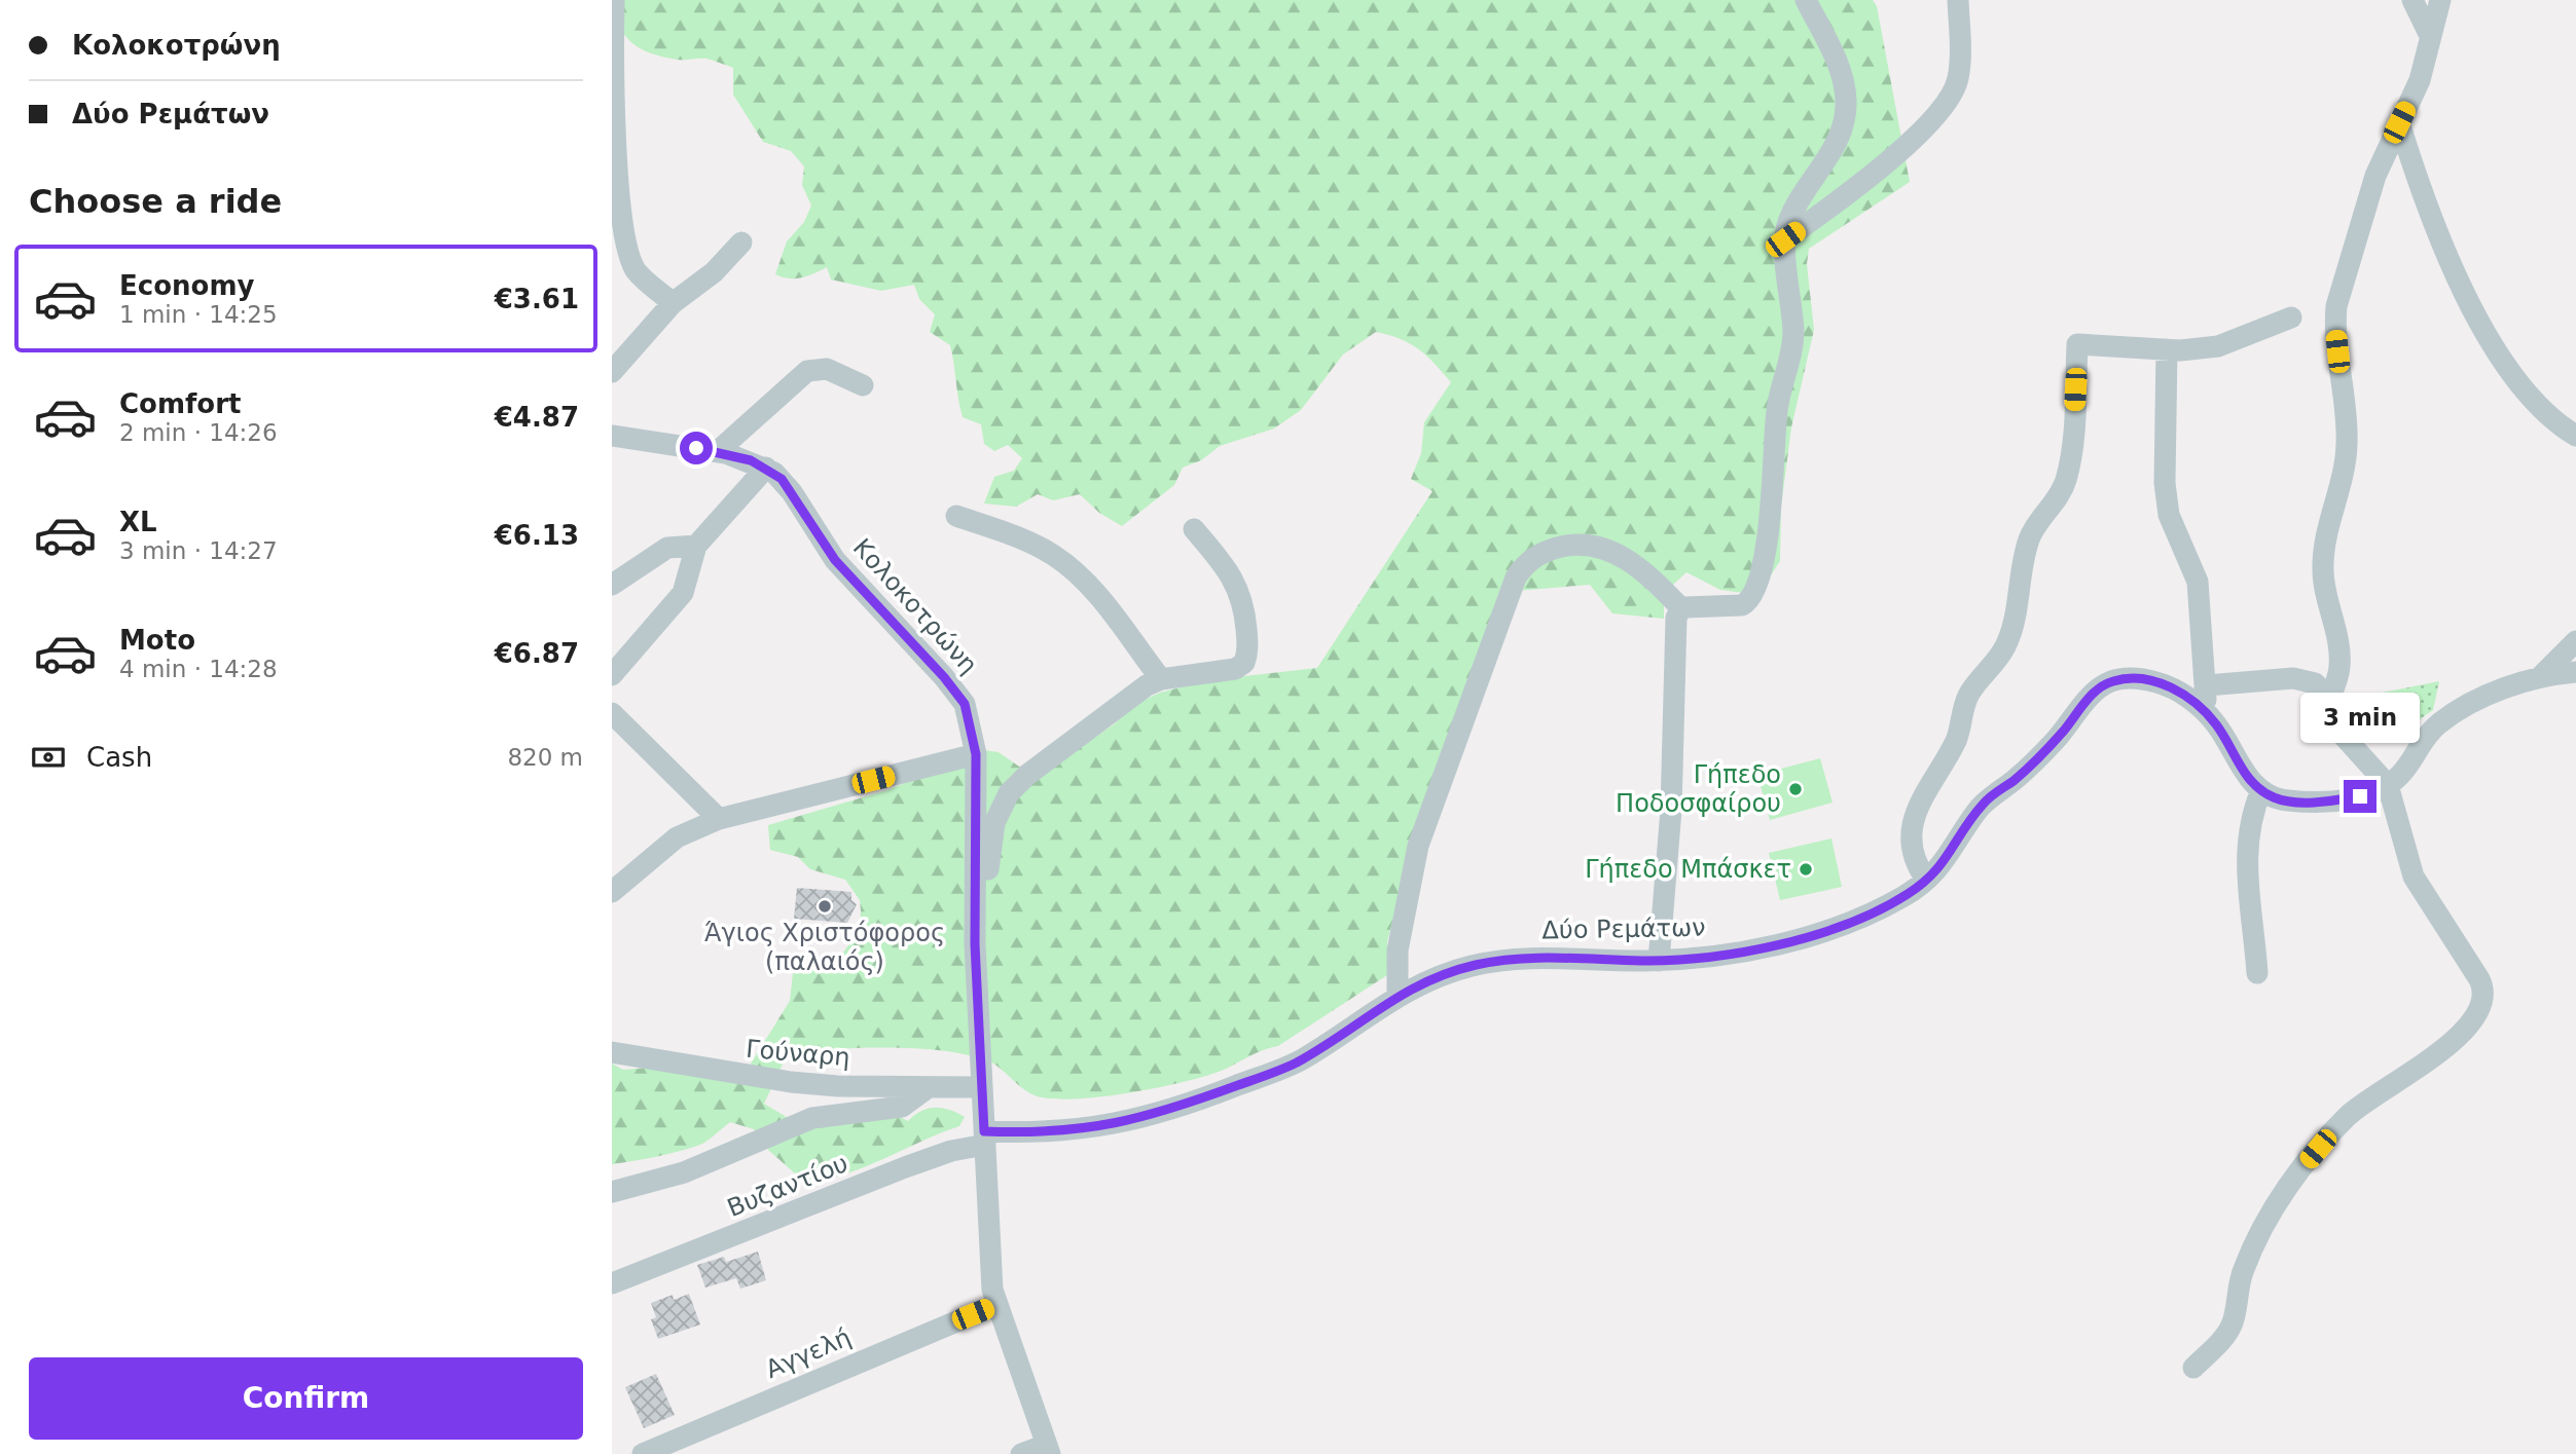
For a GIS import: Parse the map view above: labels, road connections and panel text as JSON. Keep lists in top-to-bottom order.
{
  "streets": {
    "street": [
      "Κολοκοτρώνη",
      "Δύο Ρεμάτων",
      "Γούναρη",
      "Βυζαντίου",
      "Αγγελή"
    ]
  },
  "crossings": [
    ["Κολοκοτρώνη", "Δύο Ρεμάτων"],
    ["Κολοκοτρώνη", "Γούναρη"],
    ["Κολοκοτρώνη", "Βυζαντίου"],
    ["Κολοκοτρώνη", "Αγγελή"],
    ["Δύο Ρεμάτων", "Βυζαντίου"]
  ],
  "places": ["Γήπεδο Ποδοσφαίρου", "Γήπεδο Μπάσκετ", "Άγιος Χριστόφορος (παλαιός)"],
  "page": {
    "banner": ["Κολοκοτρώνη", "Δύο Ρεμάτων"],
    "heading": "Choose a ride",
    "list": [
      {
        "name": "Economy",
        "note": "1 min · 14:25",
        "value": "€3.61"
      },
      {
        "name": "Comfort",
        "note": "2 min · 14:26",
        "value": "€4.87"
      },
      {
        "name": "XL",
        "note": "3 min · 14:27",
        "value": "€6.13"
      },
      {
        "name": "Moto",
        "note": "4 min · 14:28",
        "value": "€6.87"
      }
    ],
    "bubble": "3 min",
    "pay": ["Cash", "820 m"],
    "buttons": "Confirm"
  }
}
